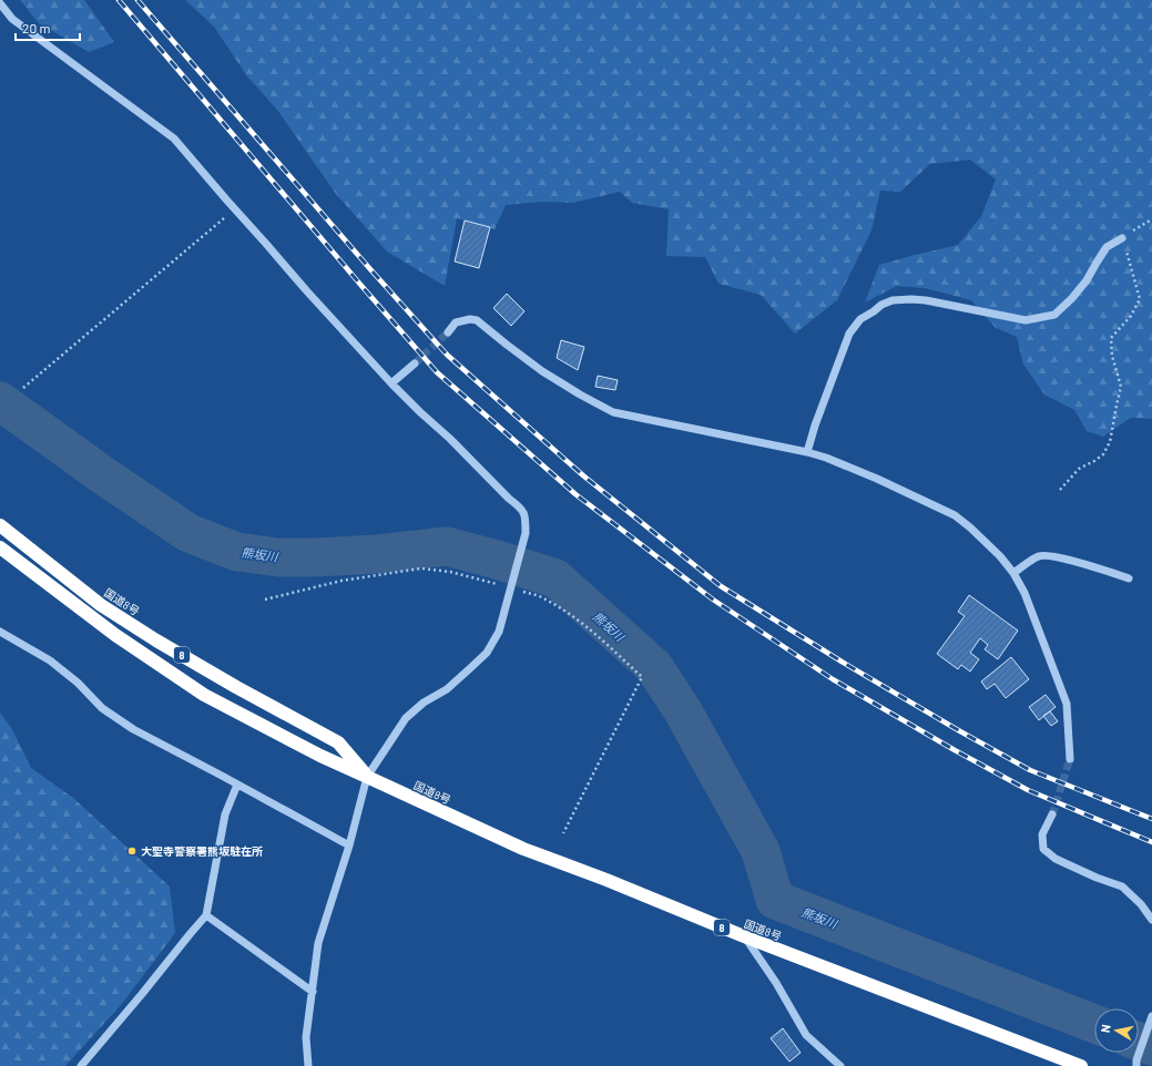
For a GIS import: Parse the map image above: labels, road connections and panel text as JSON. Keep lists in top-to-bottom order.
{
  "streets": {
    "highway": ["国道8号", "8"]
  },
  "water": ["熊坂川"],
  "places": ["大聖寺警察署熊坂駐在所"],
  "scale_bar": "20 m",
  "north": "left"
}
